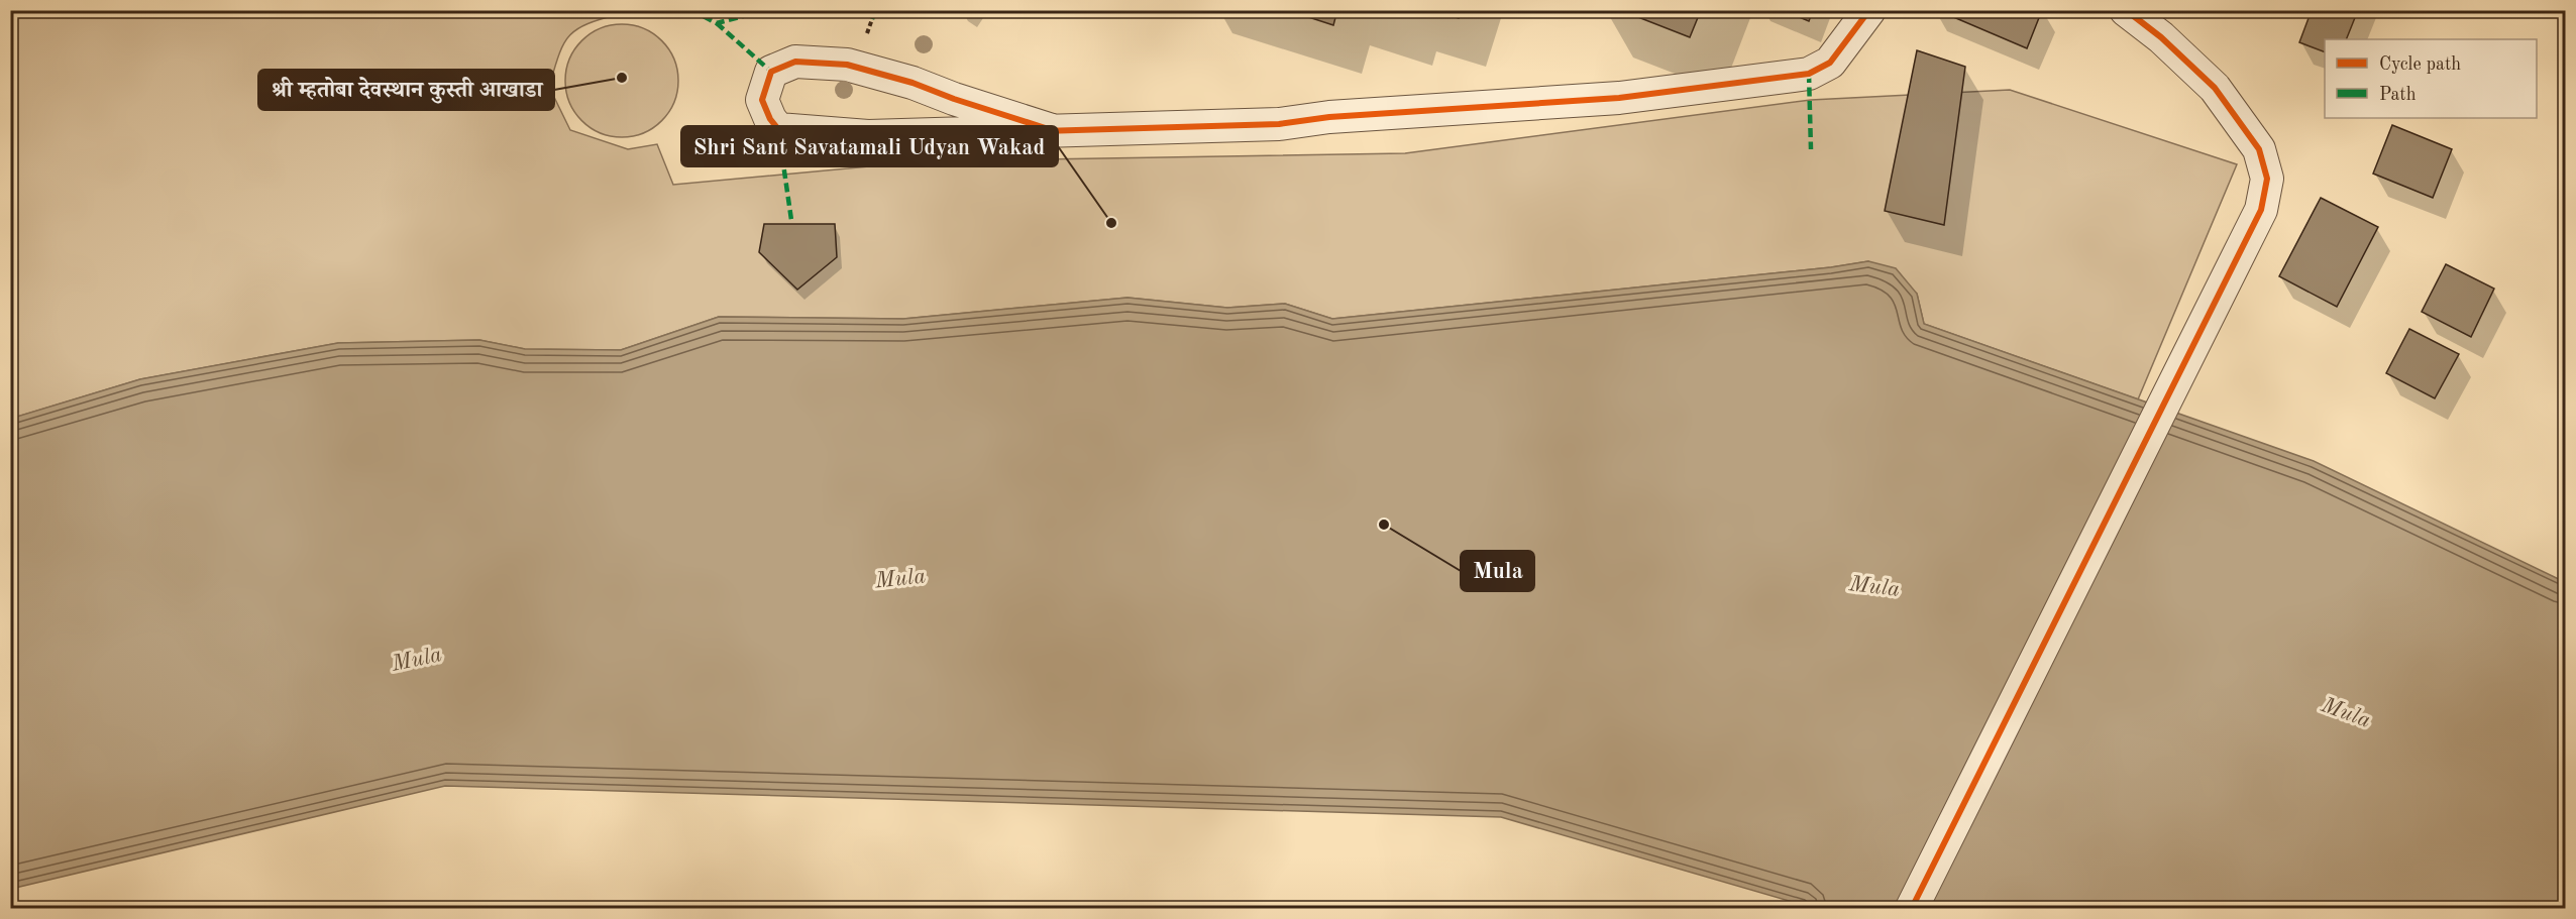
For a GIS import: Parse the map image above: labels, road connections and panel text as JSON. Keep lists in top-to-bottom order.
{
  "water": ["Mula"],
  "places": ["श्री म्हतोबा देवस्थान कुस्ती आखाडा", "Shri Sant Savatamali Udyan Wakad", "Mula"],
  "legend": ["Cycle path", "Path"]
}
